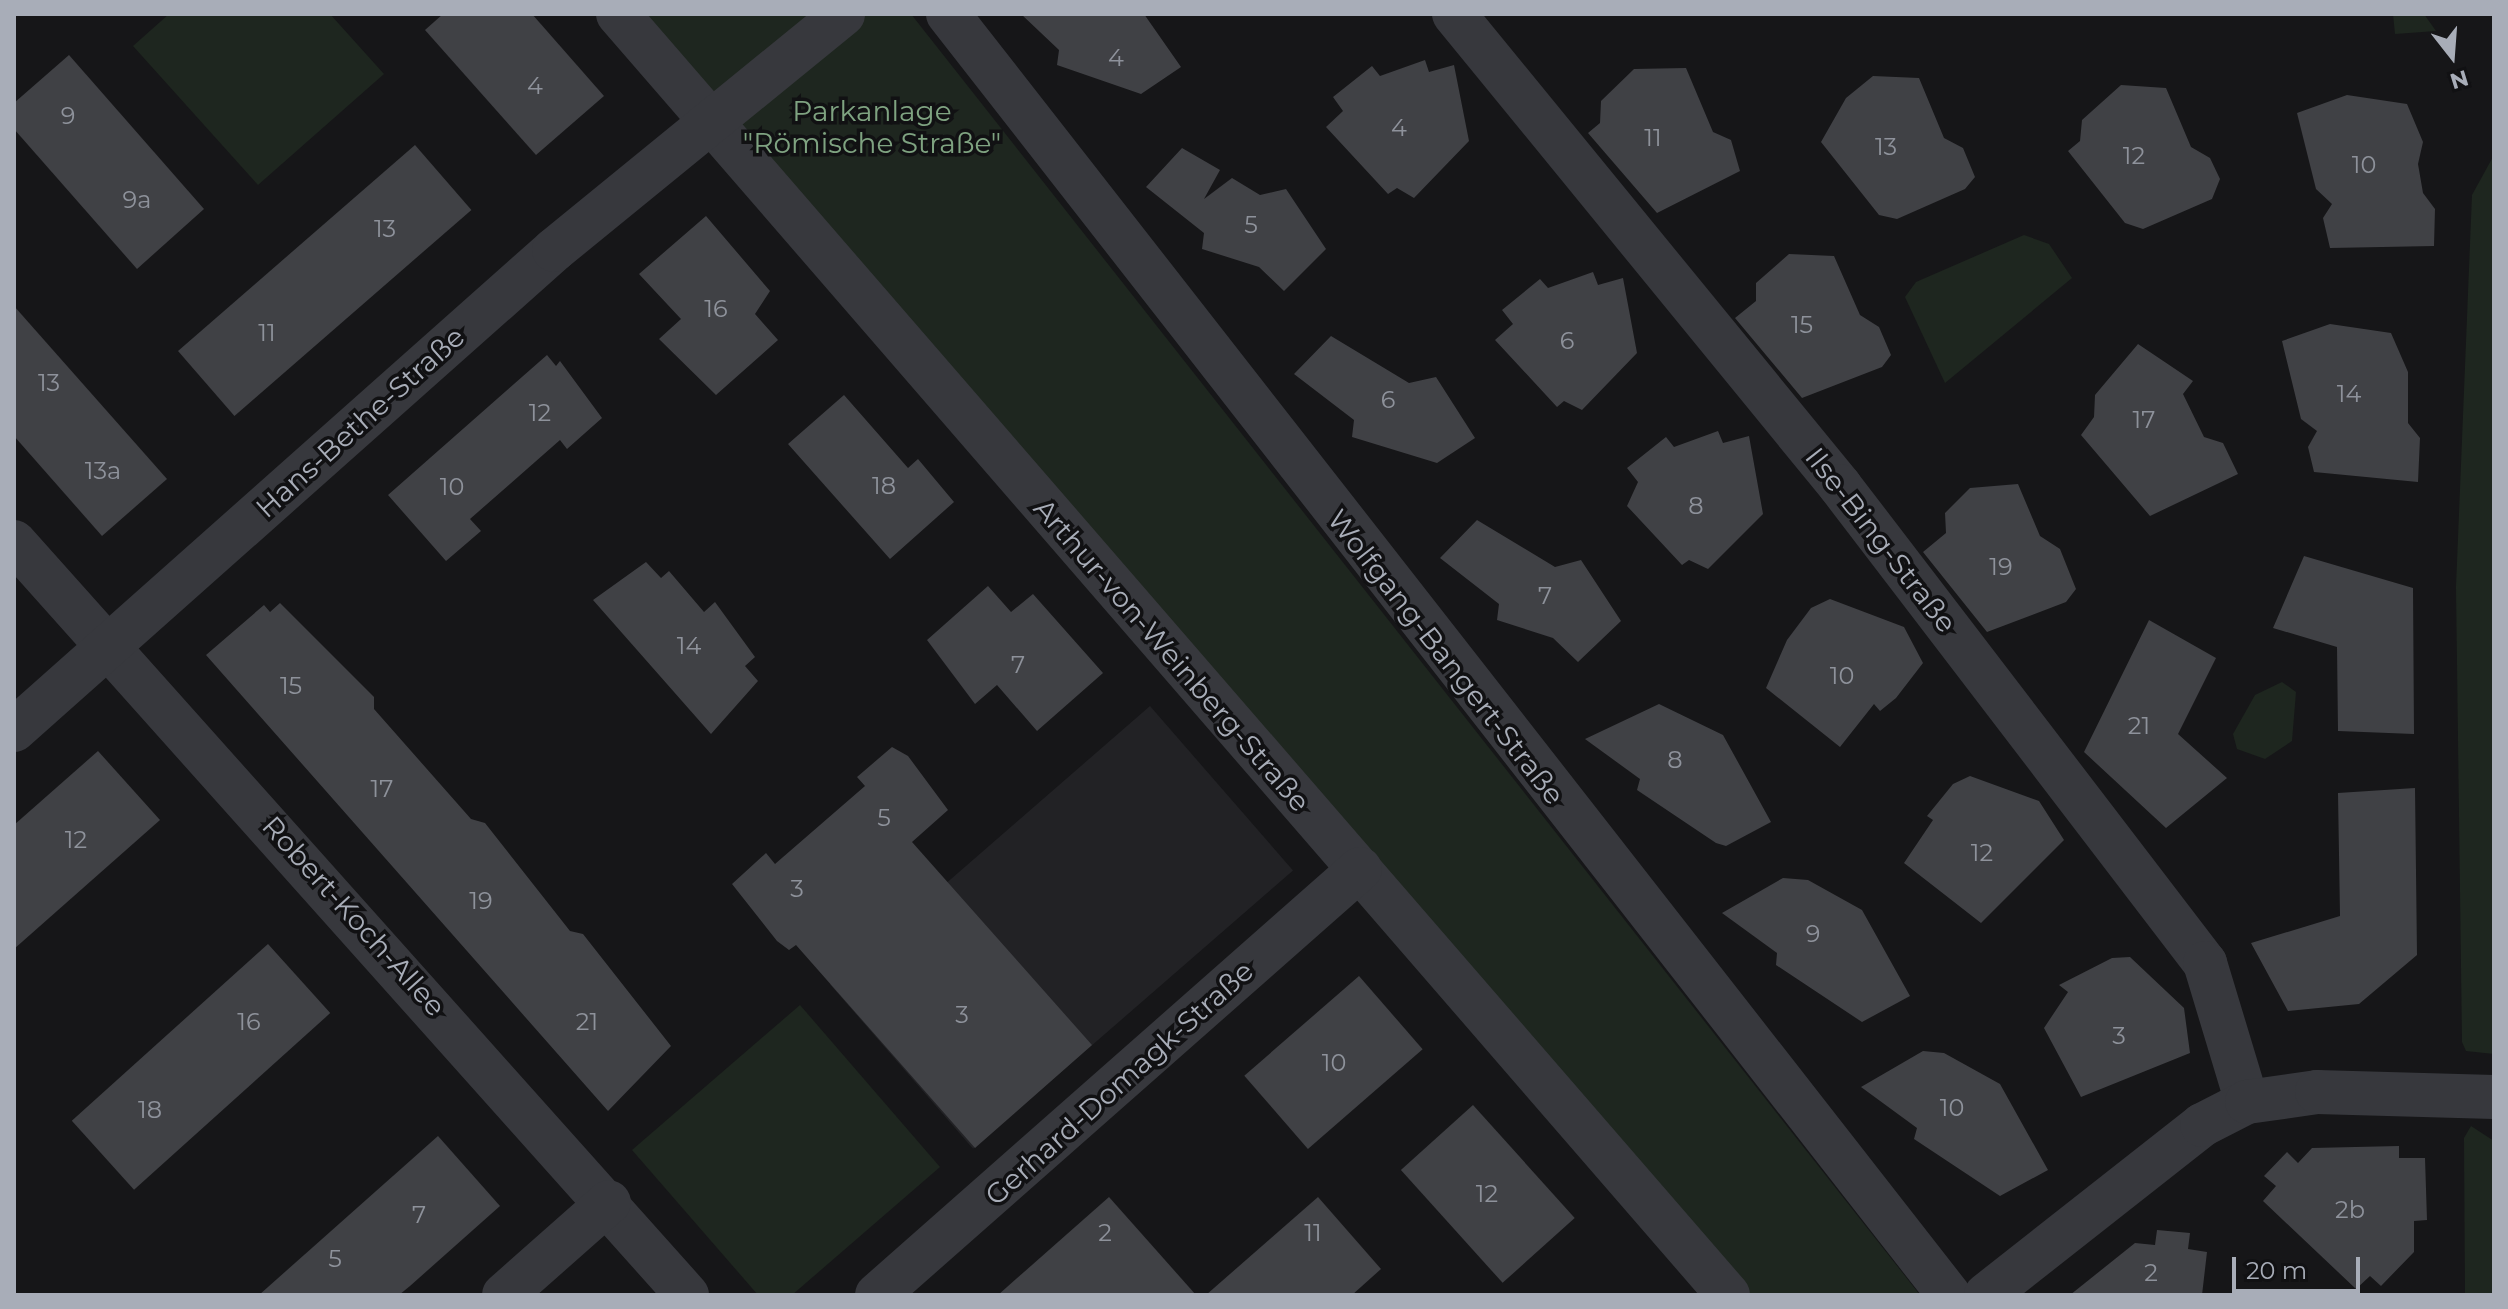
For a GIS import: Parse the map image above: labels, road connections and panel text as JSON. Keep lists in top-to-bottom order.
{
  "streets": {
    "street": [
      "Hans-Bethe-Straße",
      "Ilse-Bing-Straße",
      "Arthur-von-Weinberg-Straße",
      "Wolfgang-Bangert-Straße",
      "Robert-Koch-Allee",
      "Gerhard-Domagk-Straße"
    ]
  },
  "crossings": [
    ["Hans-Bethe-Straße", "Arthur-von-Weinberg-Straße"],
    ["Hans-Bethe-Straße", "Robert-Koch-Allee"],
    ["Arthur-von-Weinberg-Straße", "Gerhard-Domagk-Straße"]
  ],
  "parks": ["Parkanlage \"Römische Straße\""],
  "house_numbers": [
    "4",
    "4",
    "9",
    "4",
    "11",
    "13",
    "12",
    "10",
    "9a",
    "5",
    "13",
    "16",
    "15",
    "11",
    "6",
    "13",
    "14",
    "6",
    "12",
    "17",
    "13a",
    "18",
    "10",
    "8",
    "19",
    "7",
    "14",
    "7",
    "10",
    "15",
    "21",
    "8",
    "17",
    "5",
    "12",
    "12",
    "3",
    "19",
    "9",
    "3",
    "16",
    "21",
    "3",
    "10",
    "10",
    "18",
    "12",
    "2b",
    "7",
    "2",
    "11",
    "5",
    "2"
  ],
  "scale_bar": "20 m",
  "north": "bottom"
}
